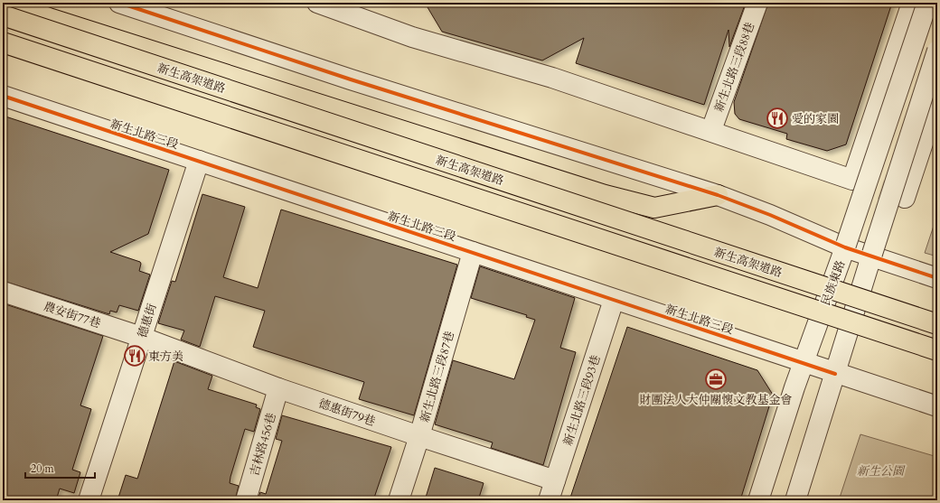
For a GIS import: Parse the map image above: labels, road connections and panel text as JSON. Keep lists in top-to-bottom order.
{
  "streets": {
    "highway": ["新生高架道路"],
    "street": [
      "新生北路三段88巷",
      "新生北路三段",
      "民族東路",
      "農安街77巷",
      "德惠街",
      "新生北路三段87巷",
      "新生北路三段93巷",
      "德惠街79巷",
      "吉林路456巷"
    ]
  },
  "crossings": [
    ["新生北路三段", "民族東路"],
    ["新生北路三段", "德惠街"],
    ["新生北路三段", "新生北路三段87巷"],
    ["新生北路三段", "新生北路三段93巷"],
    ["農安街77巷", "德惠街"],
    ["農安街77巷", "德惠街79巷"],
    ["德惠街", "德惠街79巷"],
    ["新生北路三段87巷", "德惠街79巷"],
    ["新生北路三段93巷", "德惠街79巷"],
    ["德惠街79巷", "吉林路456巷"]
  ],
  "parks": ["新生公園"],
  "places": {
    "restaurant": ["愛的家園", "東方美"],
    "office": ["財團法人大仲關懷文教基金會"]
  },
  "scale_bar": "20 m"
}
